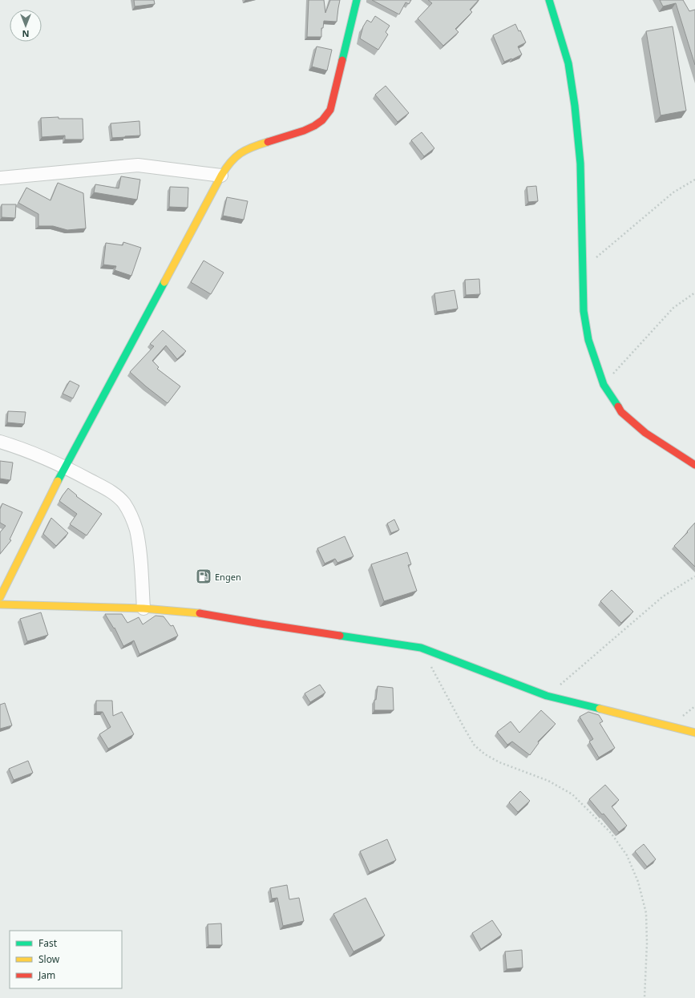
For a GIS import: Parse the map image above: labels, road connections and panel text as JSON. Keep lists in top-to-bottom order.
{
  "places": {
    "fuel station": ["Engen"]
  },
  "legend": ["Fast", "Slow", "Jam"],
  "north": "bottom"
}
